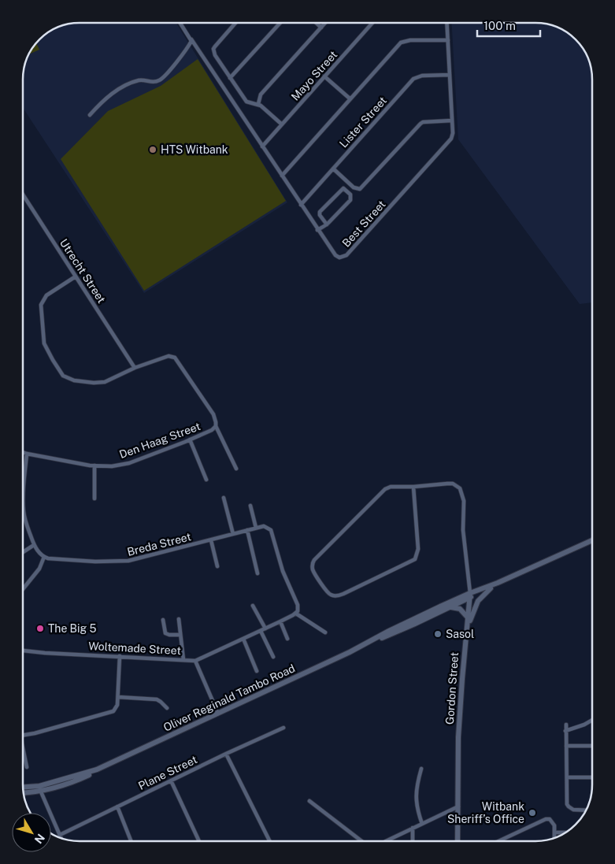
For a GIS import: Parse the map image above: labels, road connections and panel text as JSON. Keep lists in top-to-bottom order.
{
  "streets": {
    "main road": ["Gordon Street", "Oliver Reginald Tambo Road"],
    "street": [
      "Mayo Street",
      "Lister Street",
      "Best Street",
      "Utrecht Street",
      "Den Haag Street",
      "Breda Street",
      "Woltemade Street",
      "Plane Street"
    ]
  },
  "crossings": [
    ["Mayo Street", "Best Street"],
    ["Lister Street", "Best Street"],
    ["Woltemade Street", "Oliver Reginald Tambo Road"],
    ["Gordon Street", "Oliver Reginald Tambo Road"]
  ],
  "places": [
    "HTS Witbank",
    "The Big 5",
    "Sasol",
    "Witbank Sheriff’s Office"
  ],
  "scale_bar": "100 m",
  "north": "bottom right"
}
